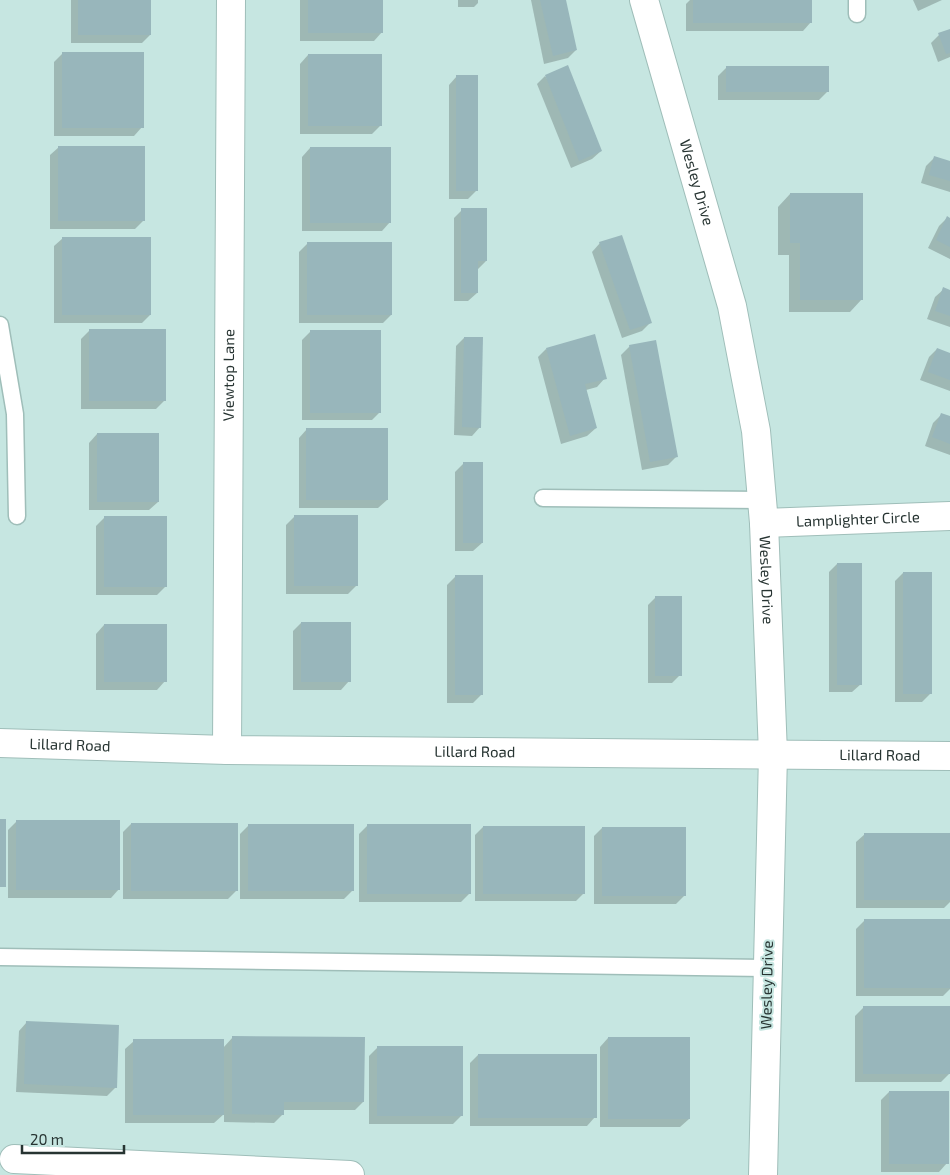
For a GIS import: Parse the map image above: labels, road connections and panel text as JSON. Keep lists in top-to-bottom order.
{
  "streets": {
    "street": [
      "Wesley Drive",
      "Viewtop Lane",
      "Lamplighter Circle",
      "Lillard Road"
    ]
  },
  "crossings": [
    ["Wesley Drive", "Lamplighter Circle"],
    ["Wesley Drive", "Lillard Road"],
    ["Viewtop Lane", "Lillard Road"]
  ],
  "scale_bar": "20 m"
}
